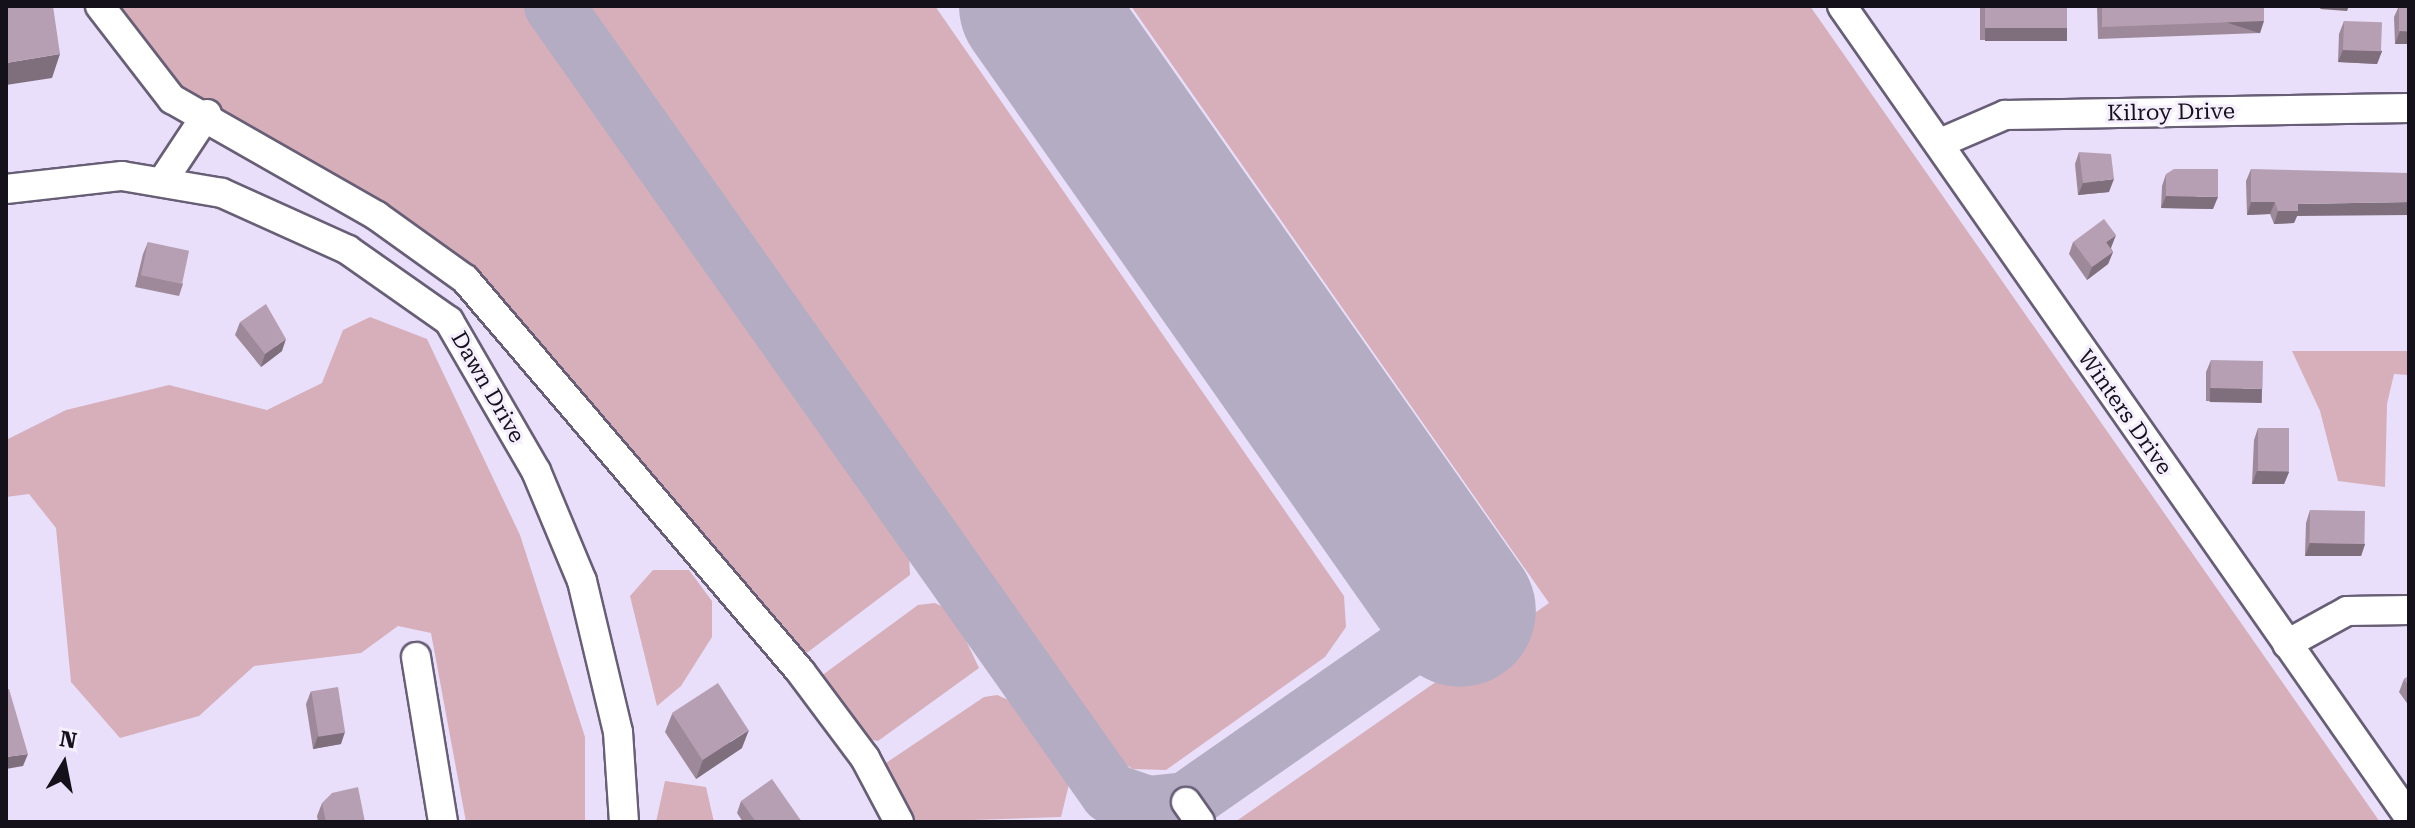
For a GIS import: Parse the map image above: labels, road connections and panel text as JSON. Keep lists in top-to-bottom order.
{
  "streets": {
    "street": ["Kilroy Drive", "Dawn Drive", "Winters Drive"]
  },
  "crossings": [
    ["Kilroy Drive", "Winters Drive"]
  ],
  "north": "top"
}
